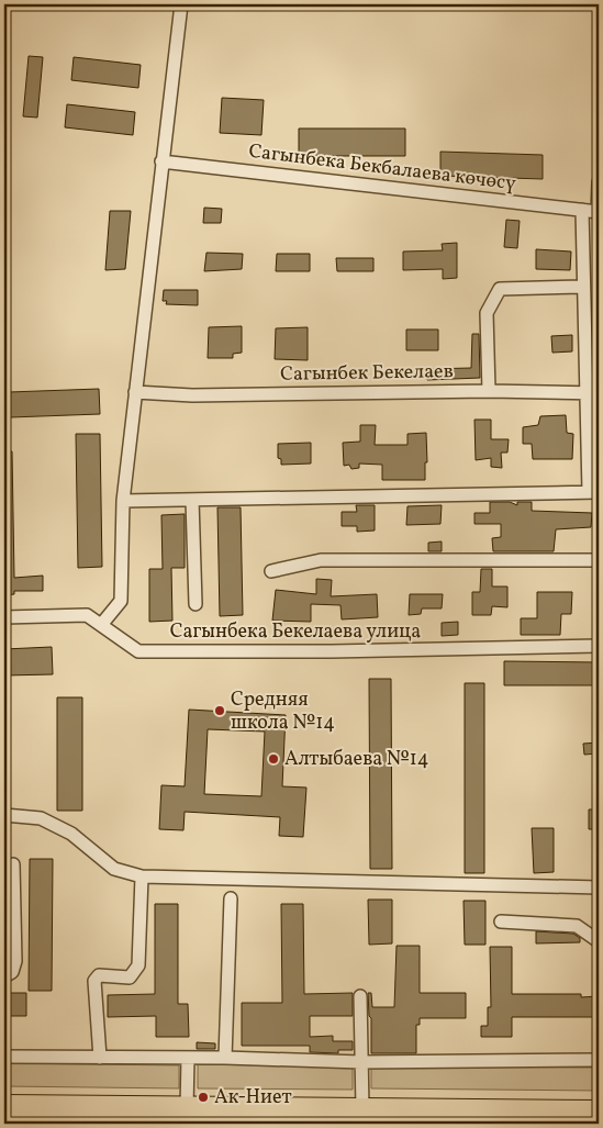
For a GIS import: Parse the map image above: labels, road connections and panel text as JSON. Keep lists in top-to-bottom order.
{
  "streets": {
    "street": ["Сагынбека Бекбалаева көчөсү", "Сагынбек Бекелаев", "Сагынбека Бекелаева улица"]
  },
  "places": ["Средняя школа №14", "Алтыбаева №14", "Ак-Ниет"]
}
